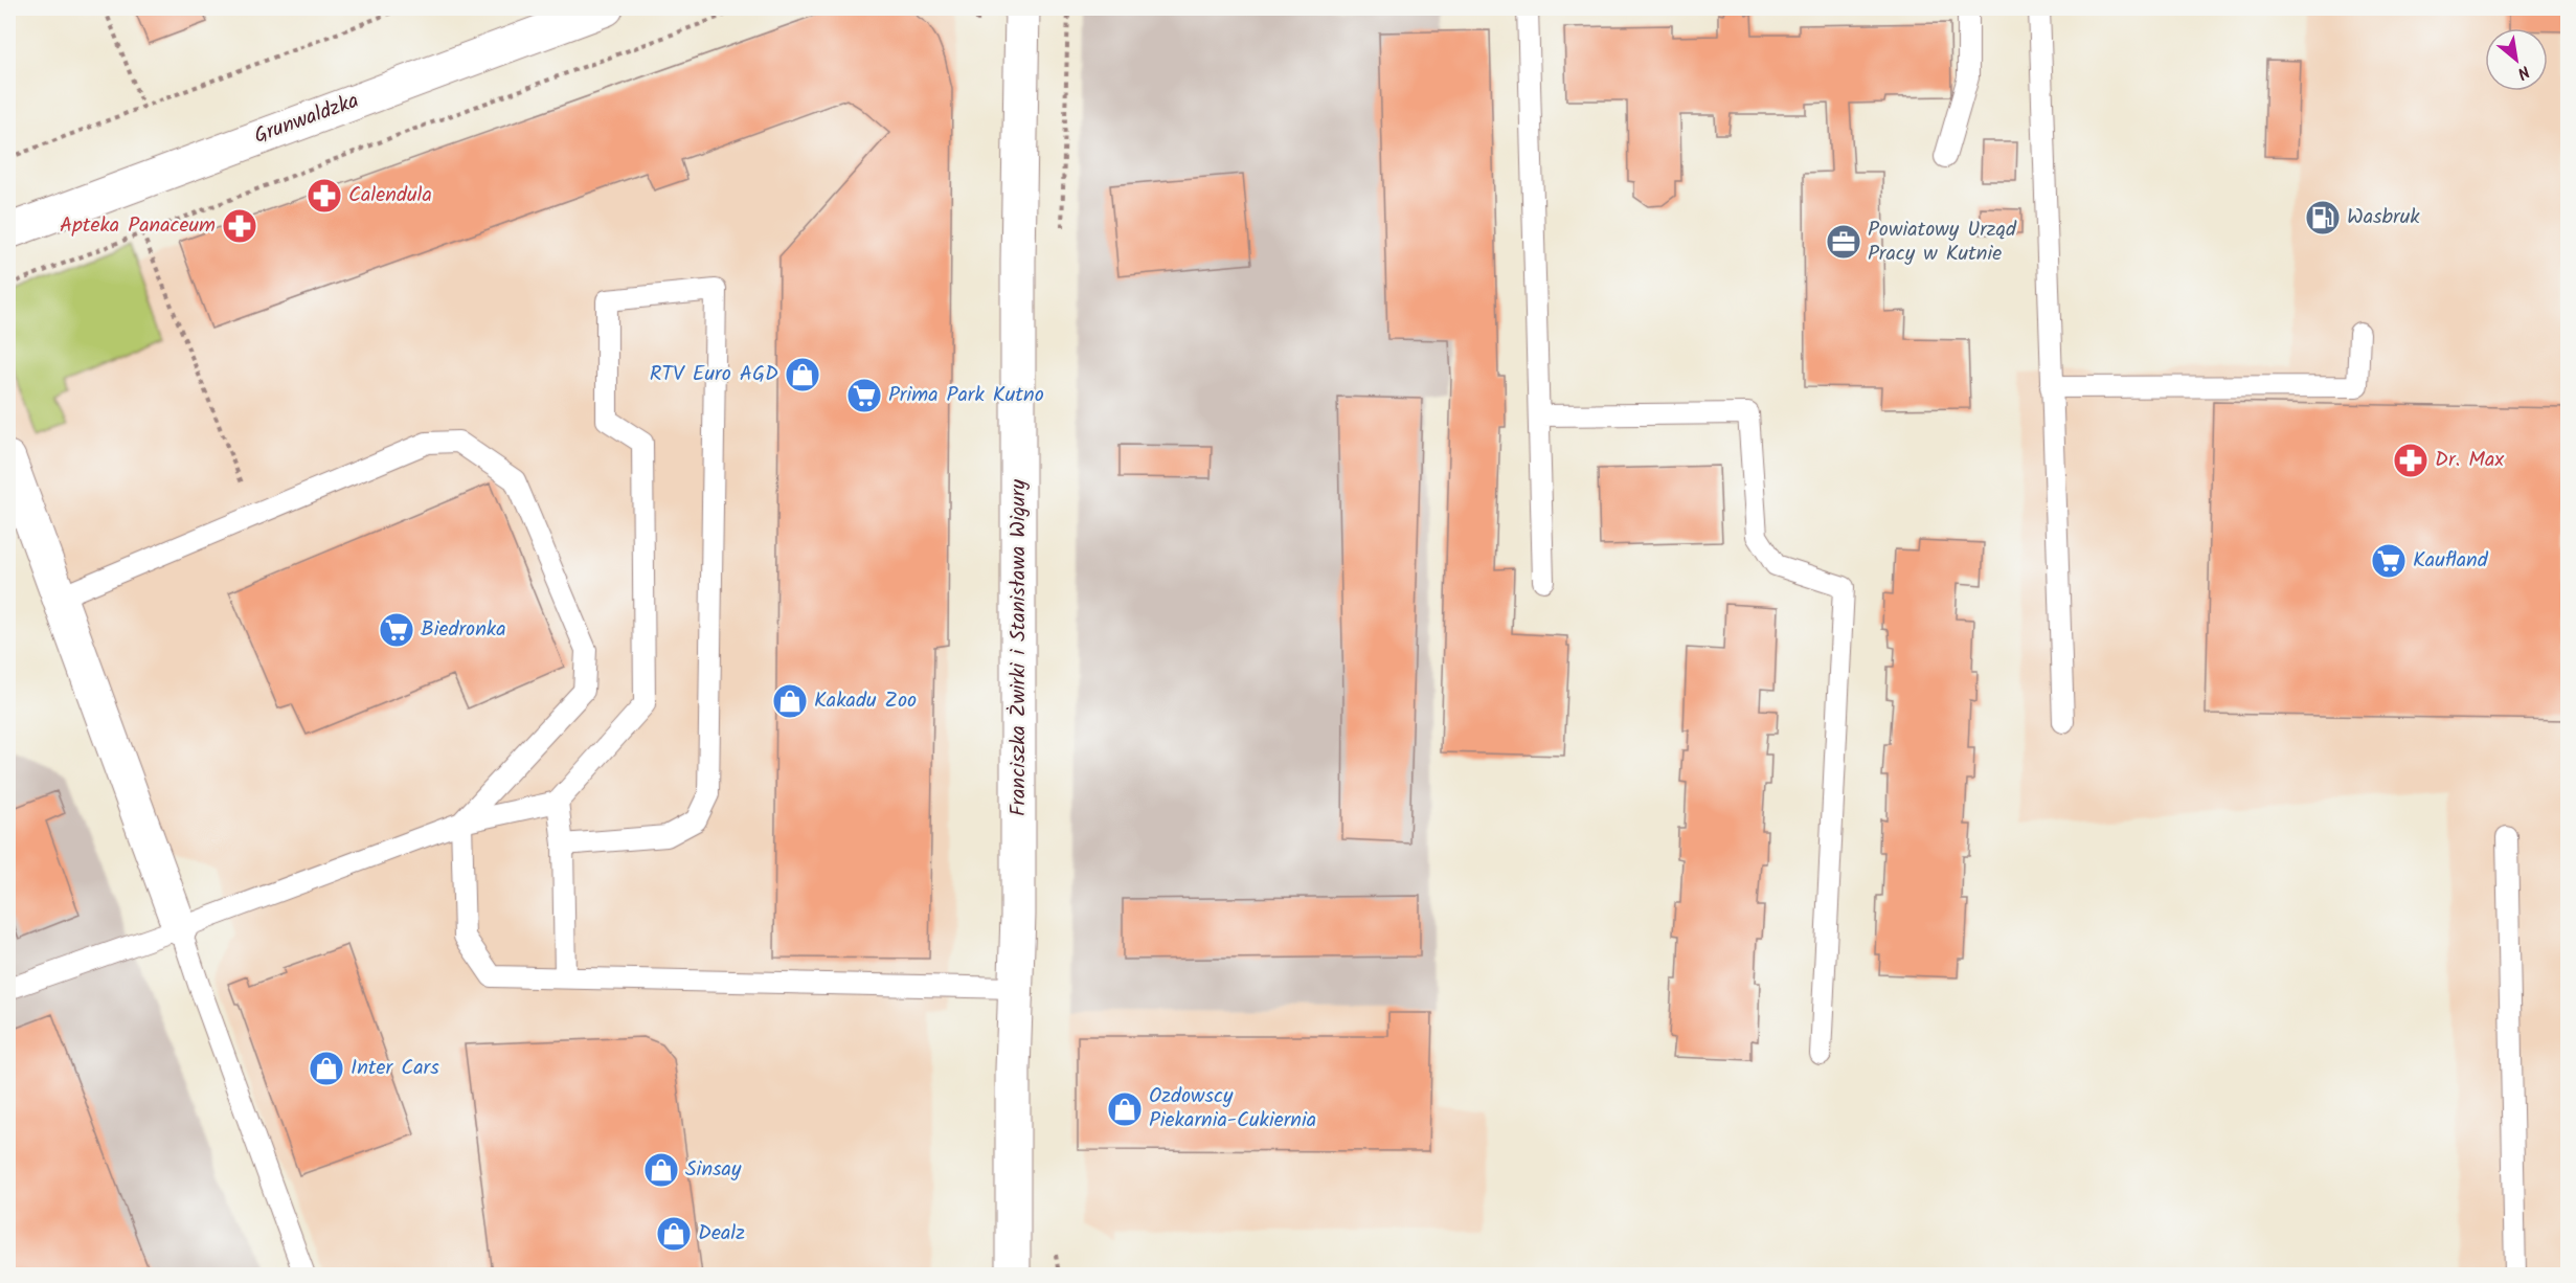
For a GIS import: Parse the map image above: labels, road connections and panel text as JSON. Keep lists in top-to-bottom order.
{
  "streets": {
    "street": ["Grunwaldzka", "Franciszka Żwirki i Stanisława Wigury"]
  },
  "places": {
    "pharmacy": ["Calendula", "Apteka Panaceum", "Dr. Max"],
    "fuel station": ["Wasbruk"],
    "office": ["Powiatowy Urząd Pracy w Kutnie"],
    "shop": [
      "RTV Euro AGD",
      "Kakadu Zoo",
      "Inter Cars",
      "Ozdowscy Piekarnia-Cukiernia",
      "Sinsay",
      "Dealz"
    ],
    "supermarket": ["Prima Park Kutno", "Kaufland", "Biedronka"]
  },
  "north": "bottom right"
}
